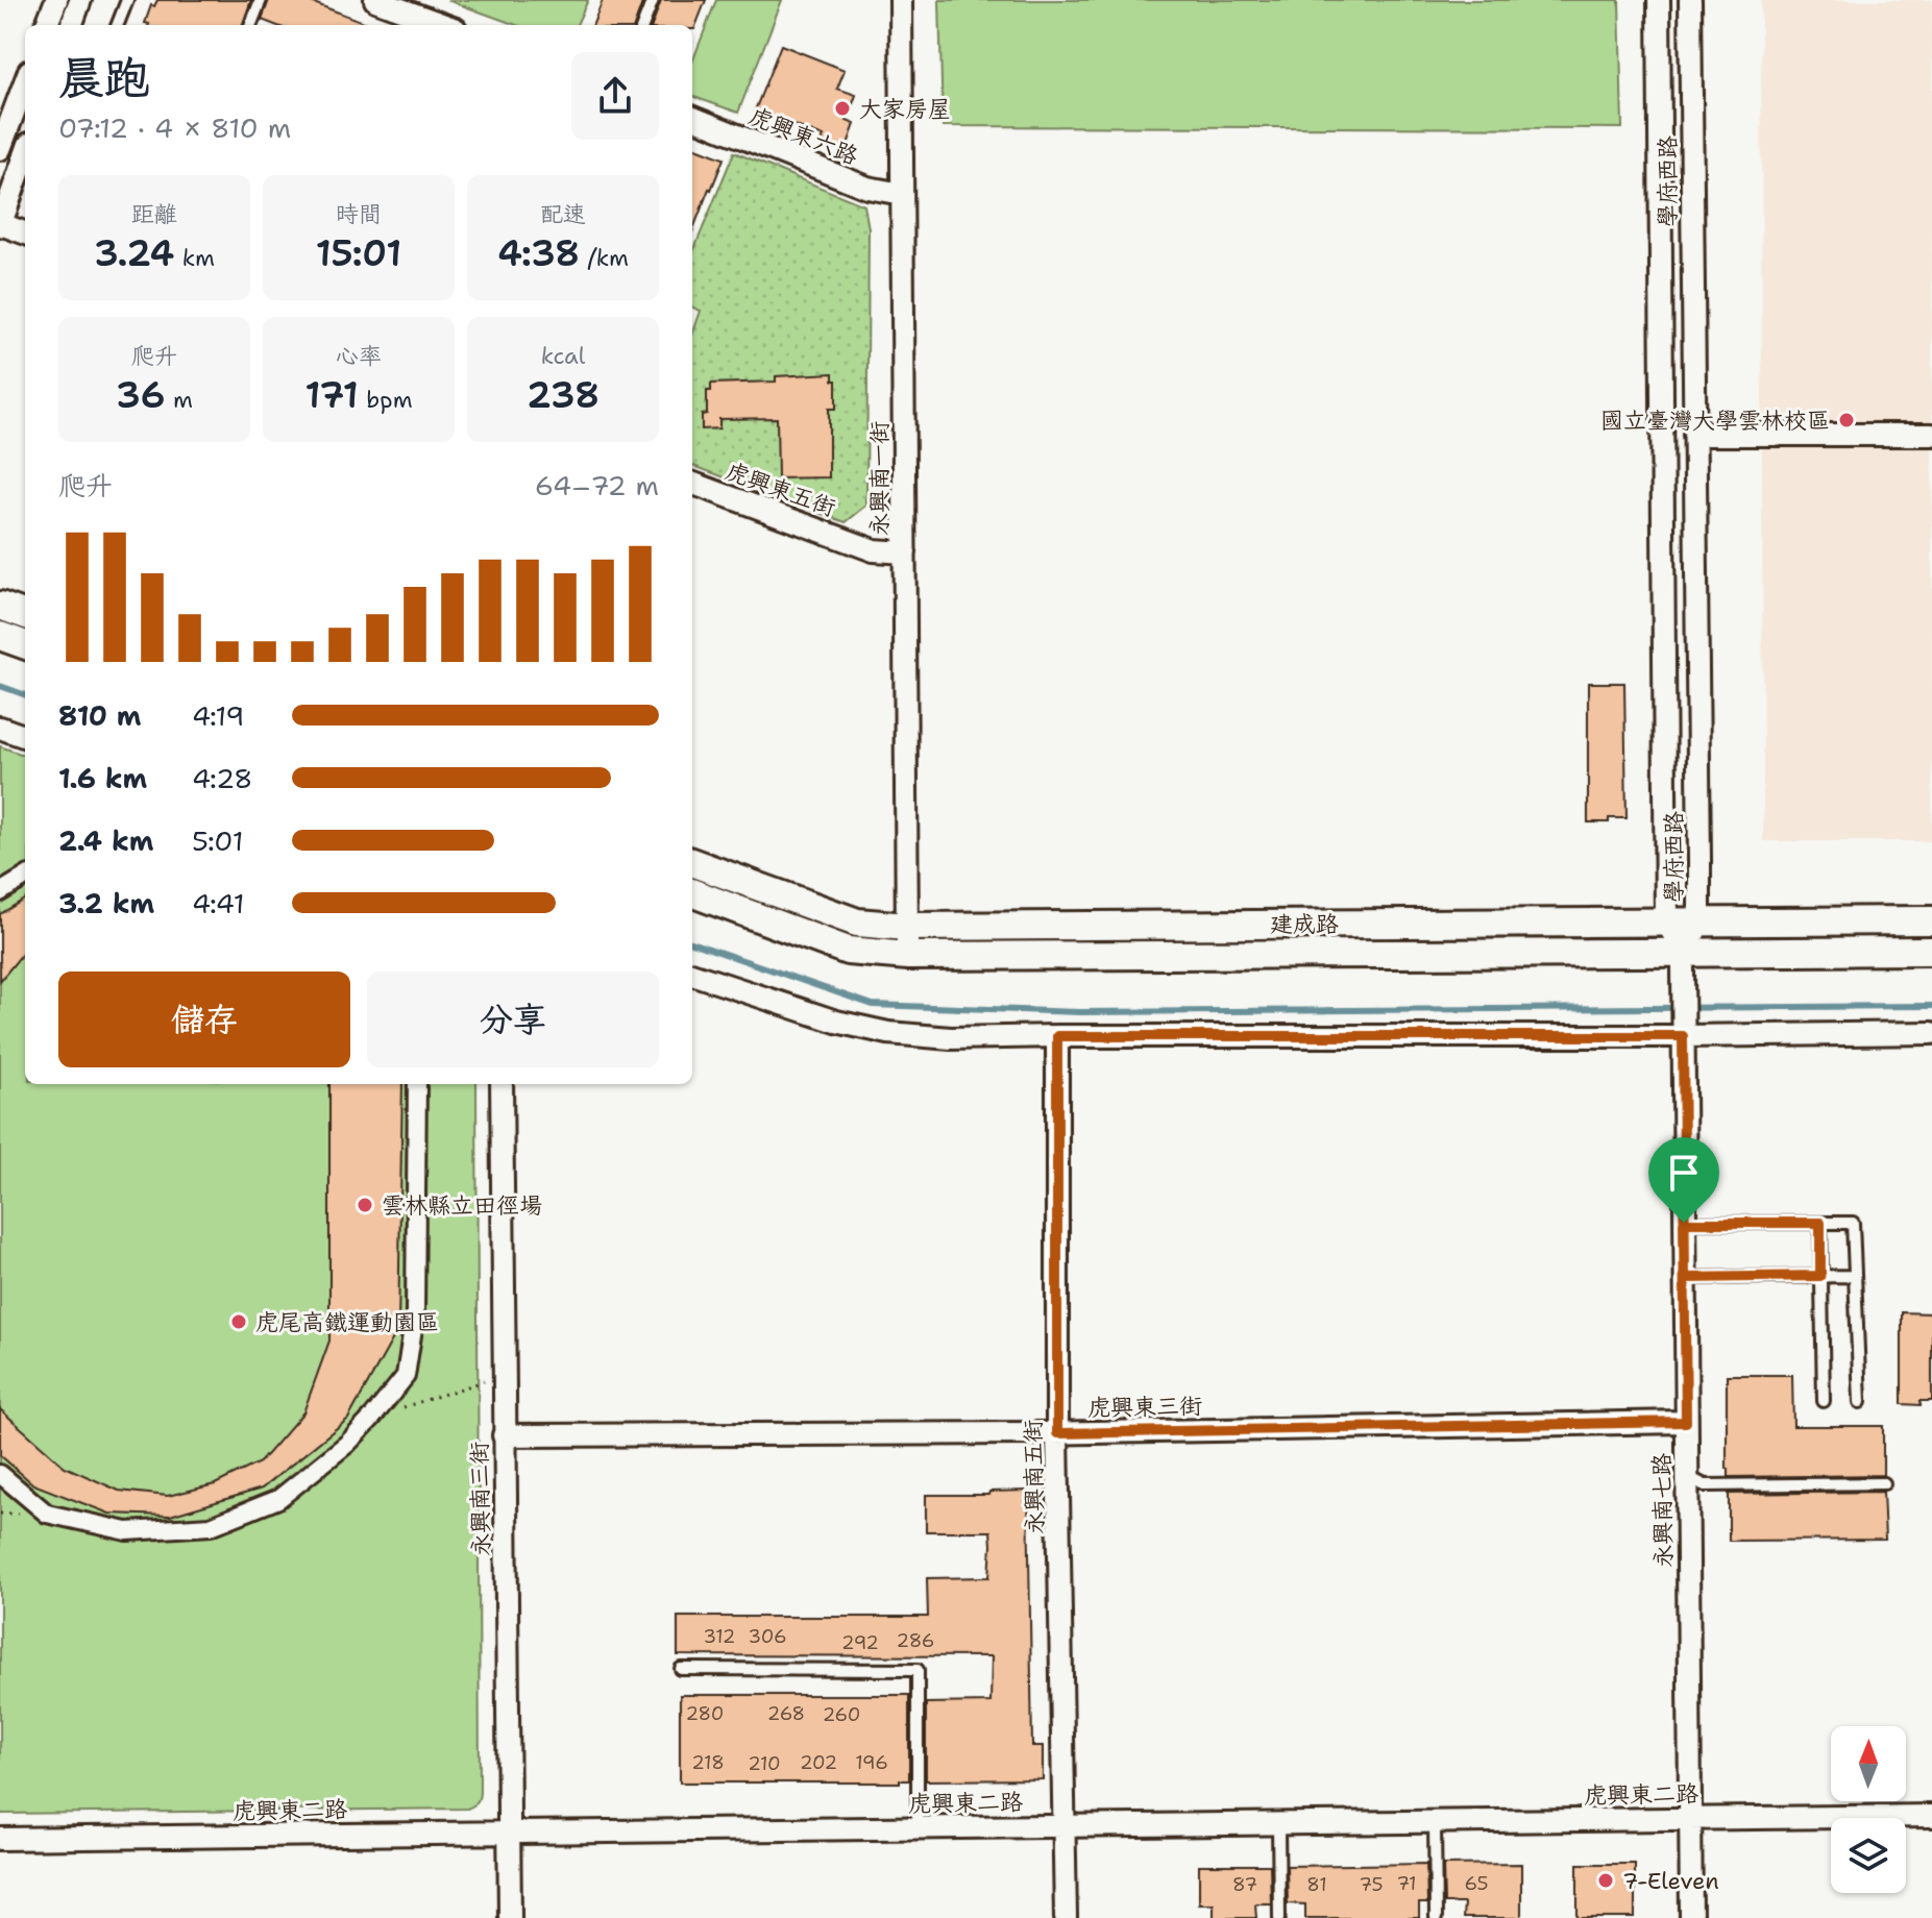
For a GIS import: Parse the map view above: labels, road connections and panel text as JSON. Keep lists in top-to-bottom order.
{
  "streets": {
    "street": [
      "虎興東六路",
      "學府西路",
      "永興南一街",
      "虎興東五街",
      "建成路",
      "虎興東三街",
      "永興南五街",
      "永興南三街",
      "永興南七路",
      "虎興東二路"
    ]
  },
  "crossings": [
    ["虎興東六路", "永興南一街"],
    ["學府西路", "建成路"],
    ["學府西路", "永興南七路"],
    ["永興南一街", "虎興東五街"],
    ["永興南一街", "建成路"],
    ["建成路", "永興南七路"],
    ["虎興東三街", "永興南五街"],
    ["虎興東三街", "永興南三街"],
    ["虎興東三街", "永興南七路"],
    ["永興南五街", "虎興東二路"],
    ["永興南三街", "虎興東二路"],
    ["永興南七路", "虎興東二路"]
  ],
  "places": [
    "大家房屋",
    "國立臺灣大學雲林校區",
    "雲林縣立田徑場",
    "虎尾高鐵運動園區",
    "7-Eleven"
  ],
  "house_numbers": [
    "312",
    "306",
    "286",
    "292",
    "280",
    "268",
    "260",
    "218",
    "202",
    "196",
    "210",
    "71",
    "65",
    "87",
    "81",
    "75"
  ],
  "north": "top",
  "page": {
    "heading": ["晨跑", "07:12 · 4 × 810 m"],
    "stats": [
      ["距離", "3.24 km"],
      ["時間", "15:01"],
      ["配速", "4:38 /km"],
      ["爬升", "36 m"],
      ["心率", "171 bpm"],
      ["kcal", "238"]
    ],
    "chart": ["爬升", "64–72 m"],
    "list": [
      {
        "name": "810 m",
        "note": "4:19"
      },
      {
        "name": "1.6 km",
        "note": "4:28"
      },
      {
        "name": "2.4 km",
        "note": "5:01"
      },
      {
        "name": "3.2 km",
        "note": "4:41"
      }
    ],
    "buttons": ["儲存", "分享"]
  }
}
